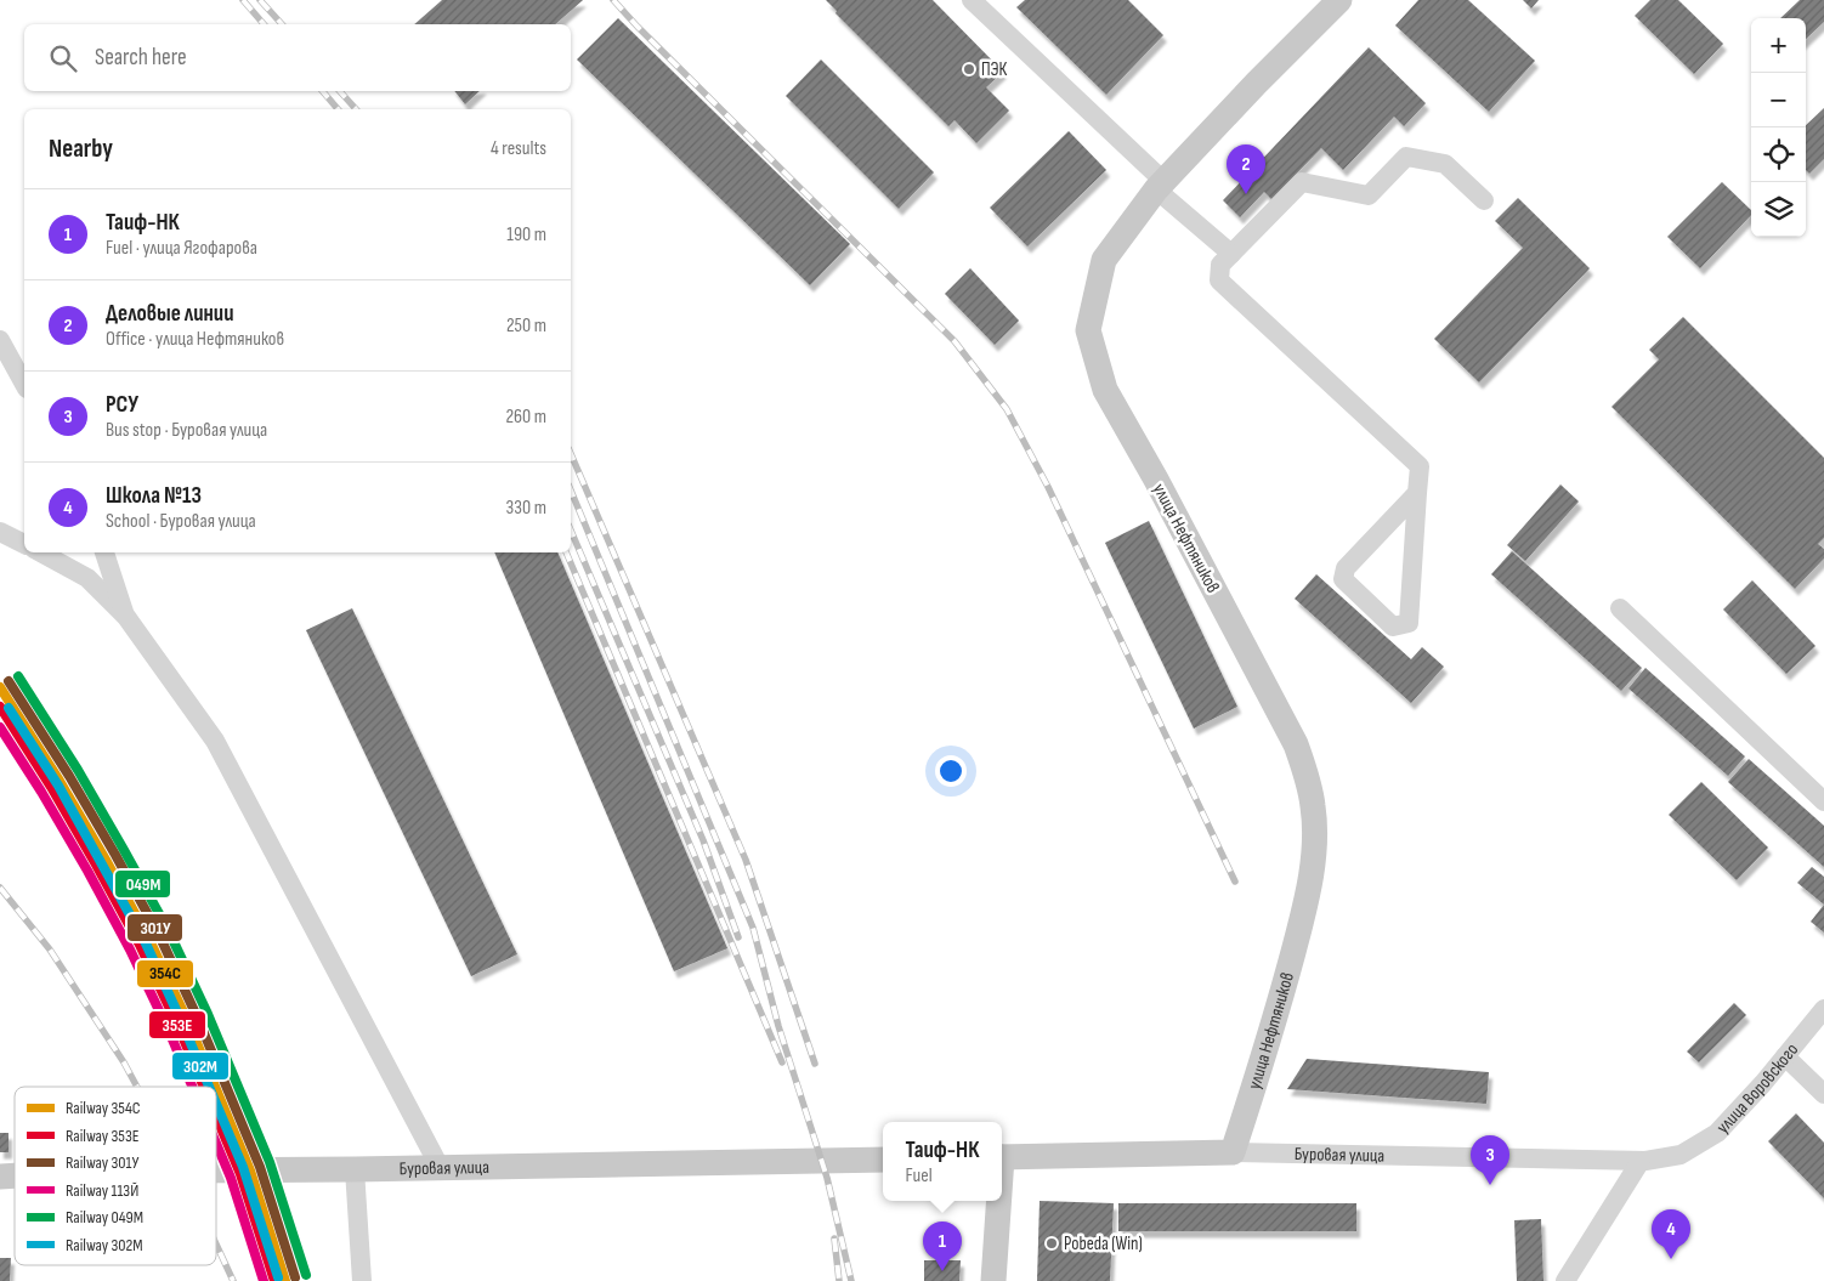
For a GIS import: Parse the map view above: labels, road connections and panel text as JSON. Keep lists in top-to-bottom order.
{
  "streets": {
    "main road": ["улица Нефтяников", "Буровая улица"],
    "street": ["улица Воровского"]
  },
  "crossings": [
    ["улица Нефтяников", "Буровая улица"],
    ["улица Воровского", "Буровая улица"]
  ],
  "places": ["ПЭК", "Pobeda (Win)"],
  "lines": [
    "rail line 049М",
    "rail line 301У",
    "rail line 354С",
    "rail line 353Е",
    "rail line 302М",
    "rail line 113Й"
  ],
  "legend": [
    "Railway 354С",
    "Railway 353Е",
    "Railway 301У",
    "Railway 113Й",
    "Railway 049М",
    "Railway 302М"
  ],
  "page": {
    "map_buttons": ["+", "−"],
    "search": "Search here",
    "heading": ["Nearby", "4 results"],
    "pins": [
      "2",
      "3",
      "4",
      "1"
    ],
    "list": [
      {
        "mark": "1",
        "name": "Таиф-НК",
        "note": "Fuel · улица Ягофарова",
        "value": "190 m"
      },
      {
        "mark": "2",
        "name": "Деловые линии",
        "note": "Office · улица Нефтяников",
        "value": "250 m"
      },
      {
        "mark": "3",
        "name": "РСУ",
        "note": "Bus stop · Буровая улица",
        "value": "260 m"
      },
      {
        "mark": "4",
        "name": "Школа №13",
        "note": "School · Буровая улица",
        "value": "330 m"
      }
    ],
    "popup": ["Таиф-НК", "Fuel"]
  }
}
